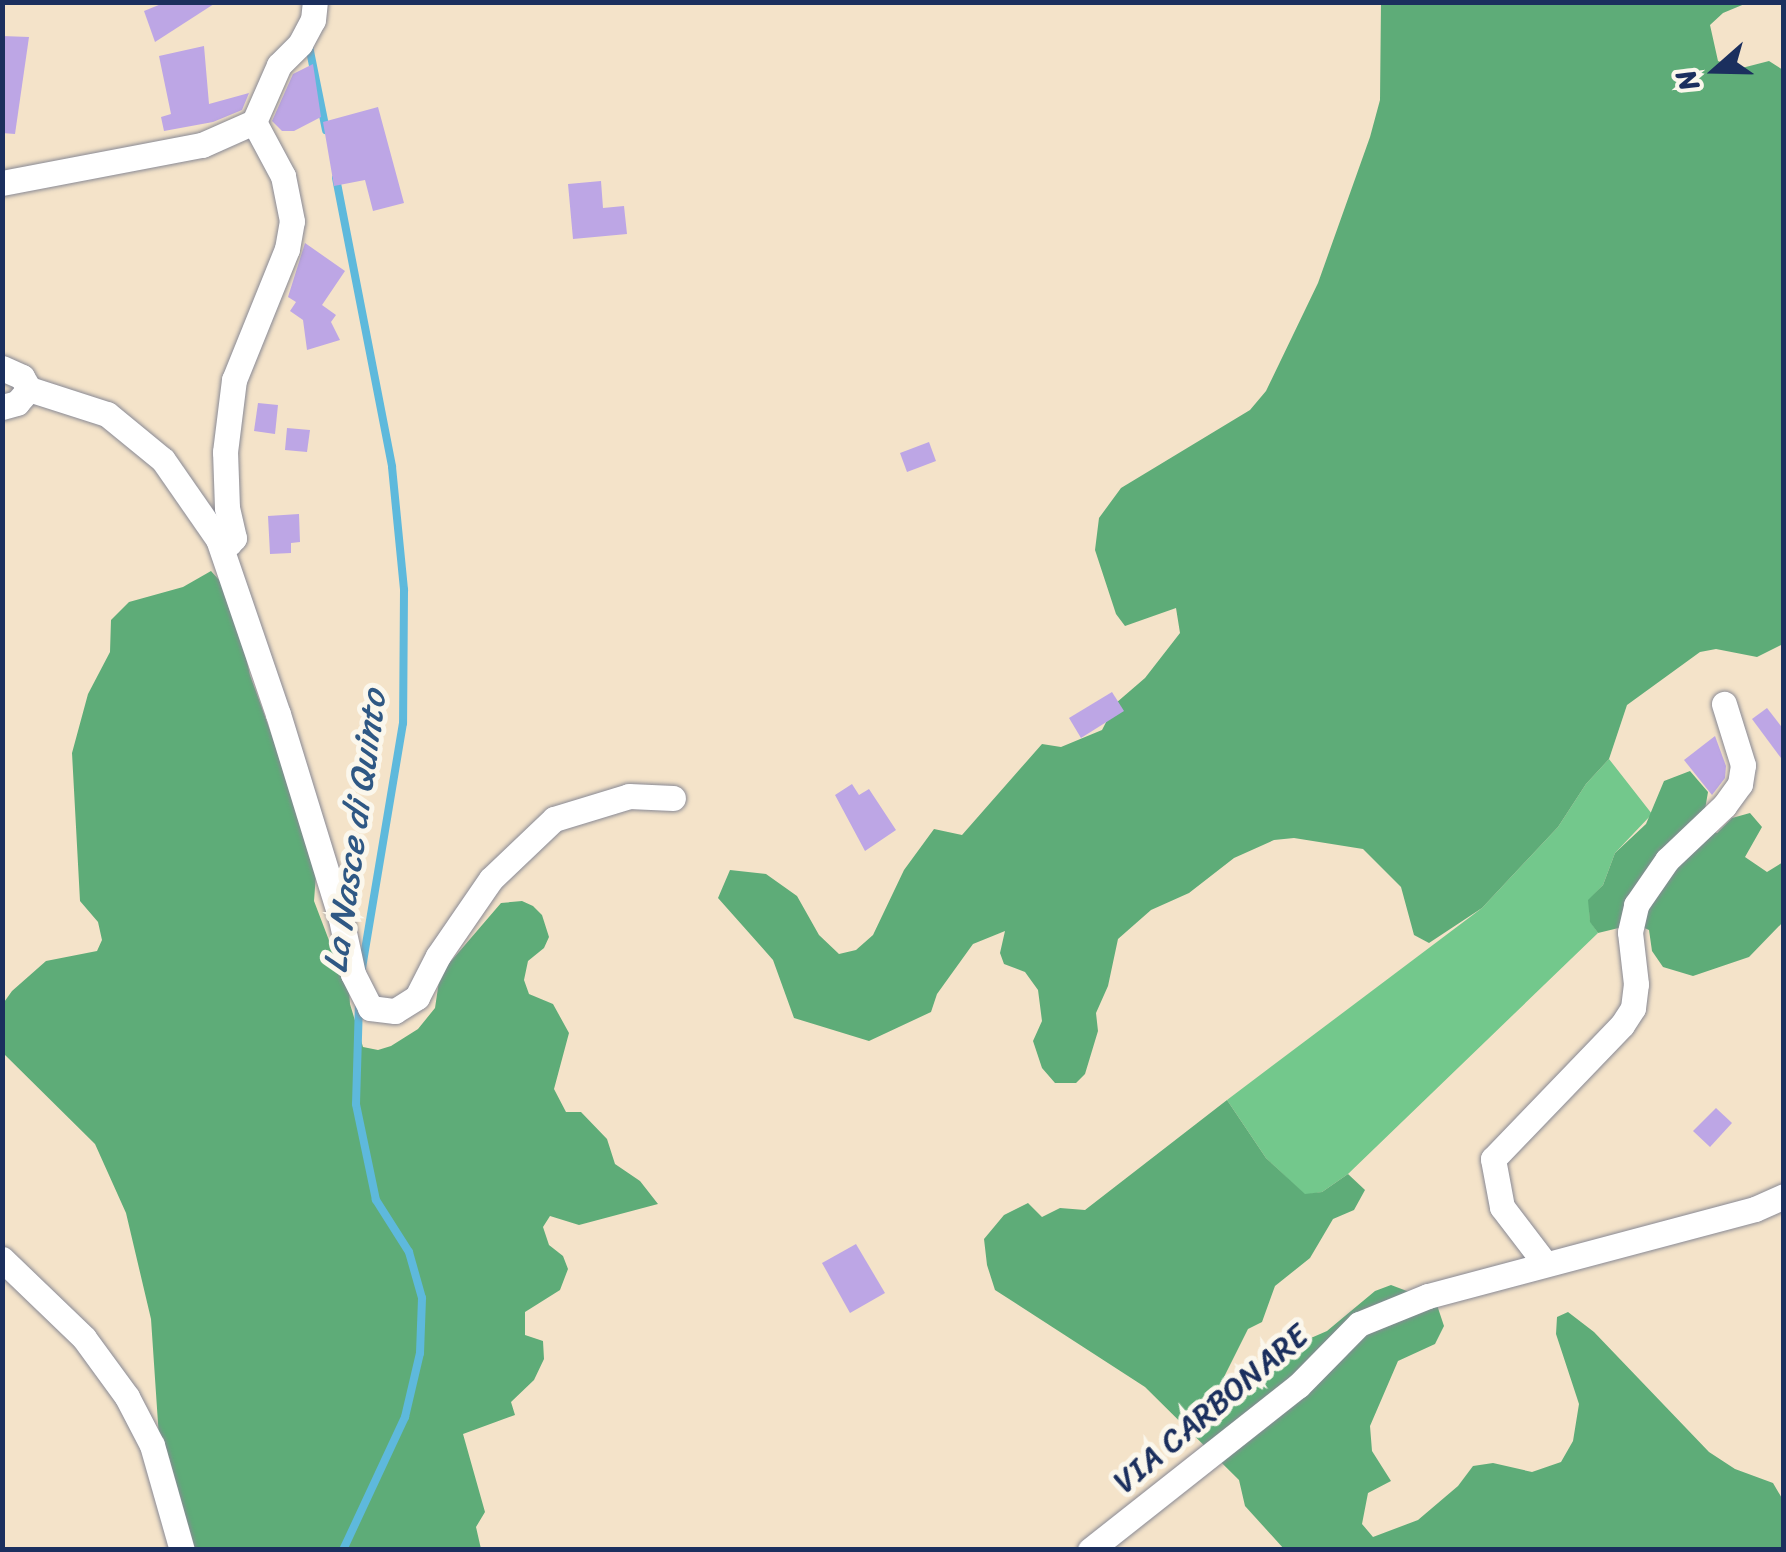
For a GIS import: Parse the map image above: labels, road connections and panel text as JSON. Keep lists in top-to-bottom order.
{
  "streets": {
    "street": ["VIA CARBONARE"]
  },
  "water": ["La Nasce di Quinto"],
  "north": "left"
}
